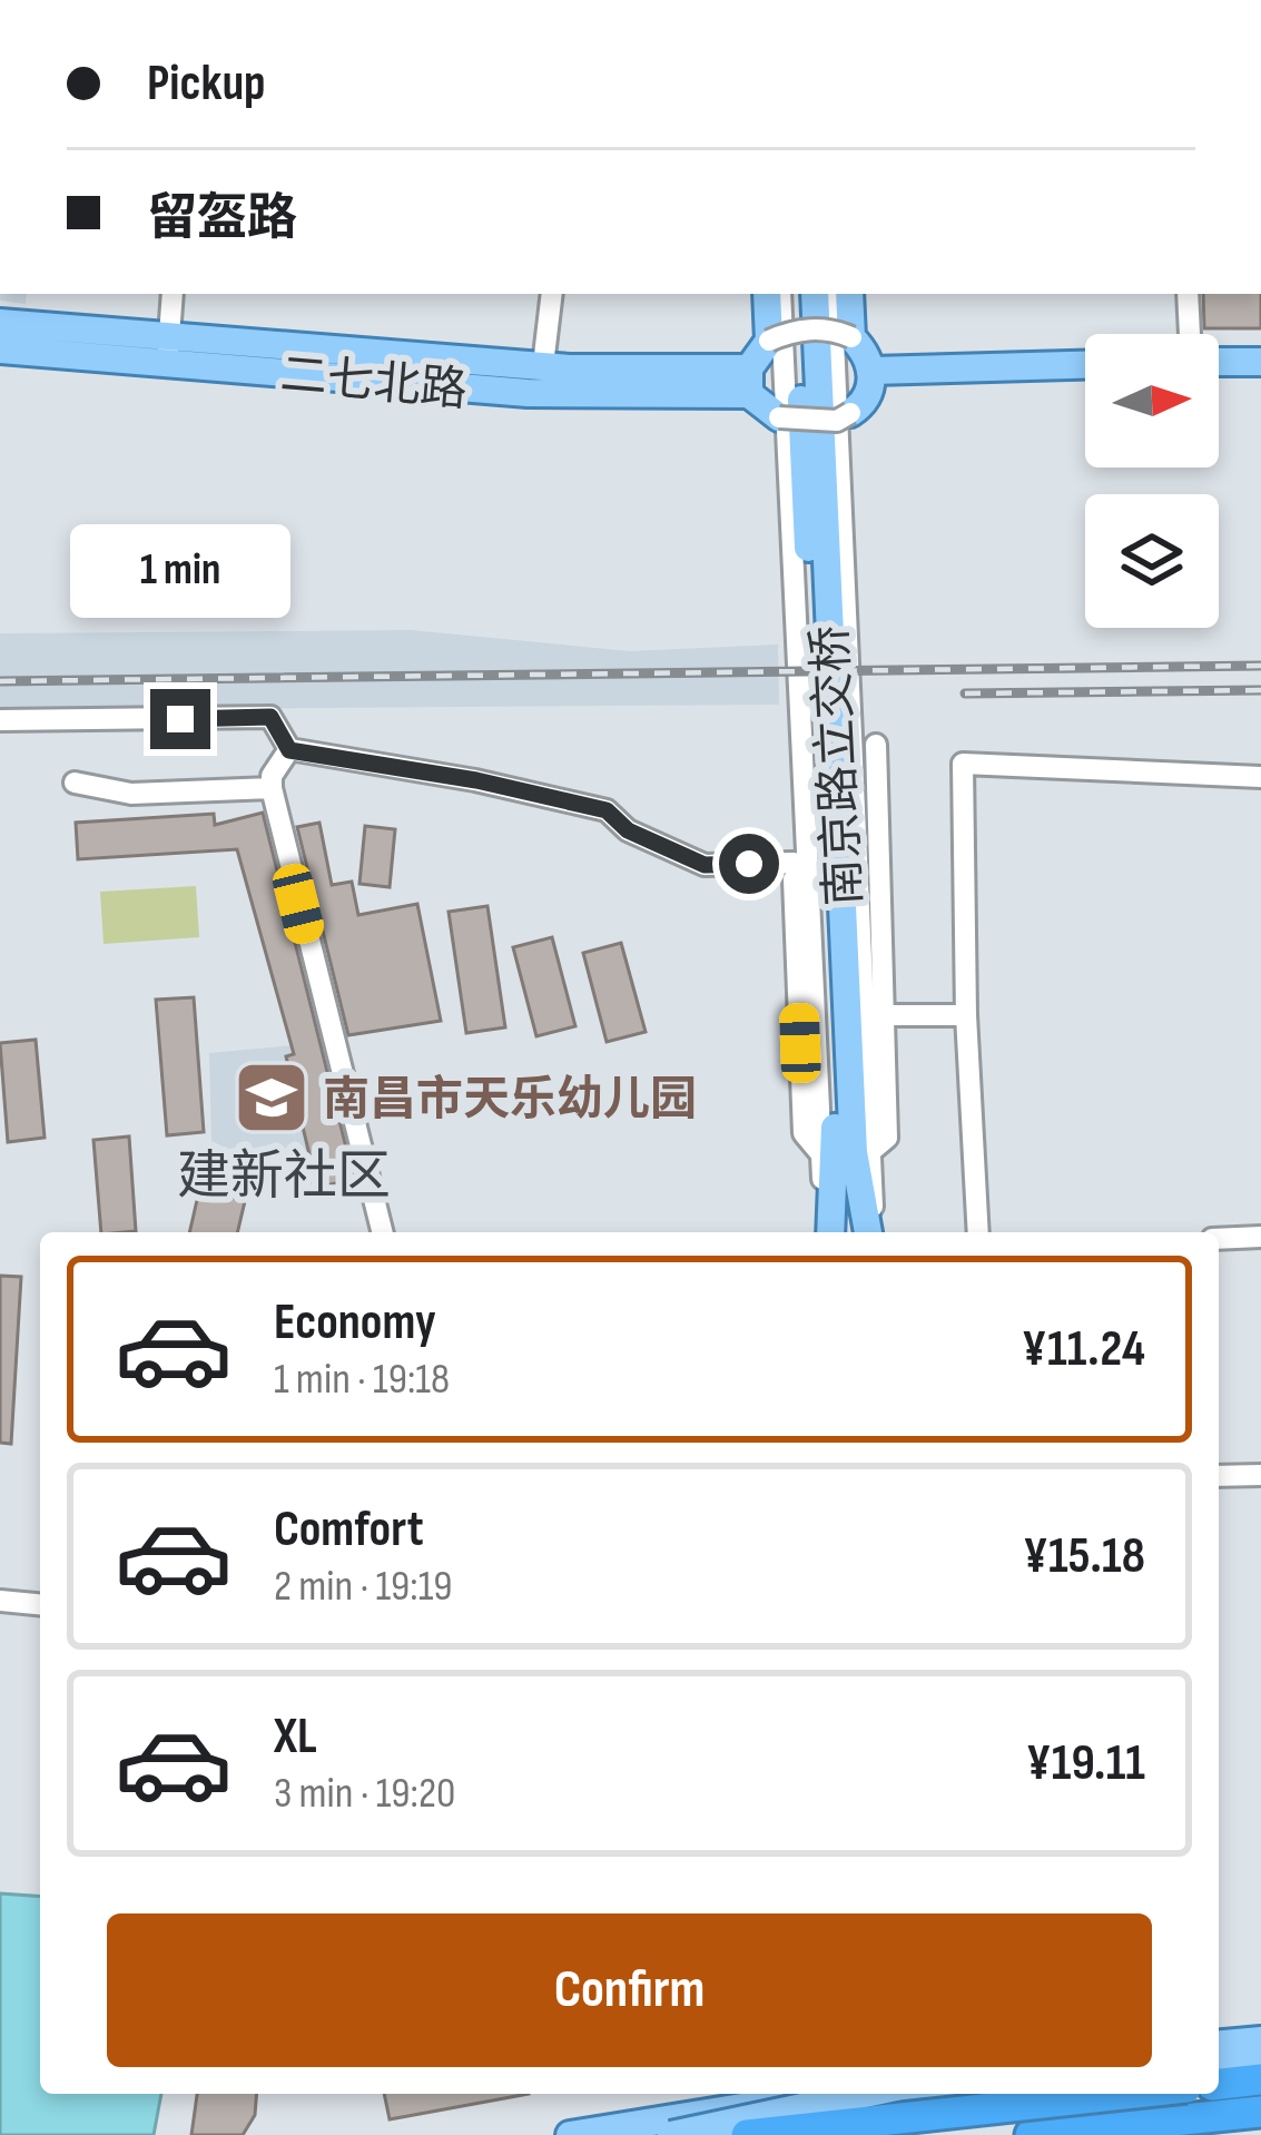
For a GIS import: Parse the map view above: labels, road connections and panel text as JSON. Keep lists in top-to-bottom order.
{
  "streets": {
    "main road": ["二七北路", "南京路立交桥"]
  },
  "districts": ["建新社区"],
  "places": {
    "school or university": ["南昌市天乐幼儿园"]
  },
  "north": "right",
  "page": {
    "banner": ["Pickup", "留盔路"],
    "bubble": "1 min",
    "list": [
      {
        "name": "Economy",
        "note": "1 min · 19:18",
        "value": "¥11.24"
      },
      {
        "name": "Comfort",
        "note": "2 min · 19:19",
        "value": "¥15.18"
      },
      {
        "name": "XL",
        "note": "3 min · 19:20",
        "value": "¥19.11"
      }
    ],
    "buttons": "Confirm"
  }
}
